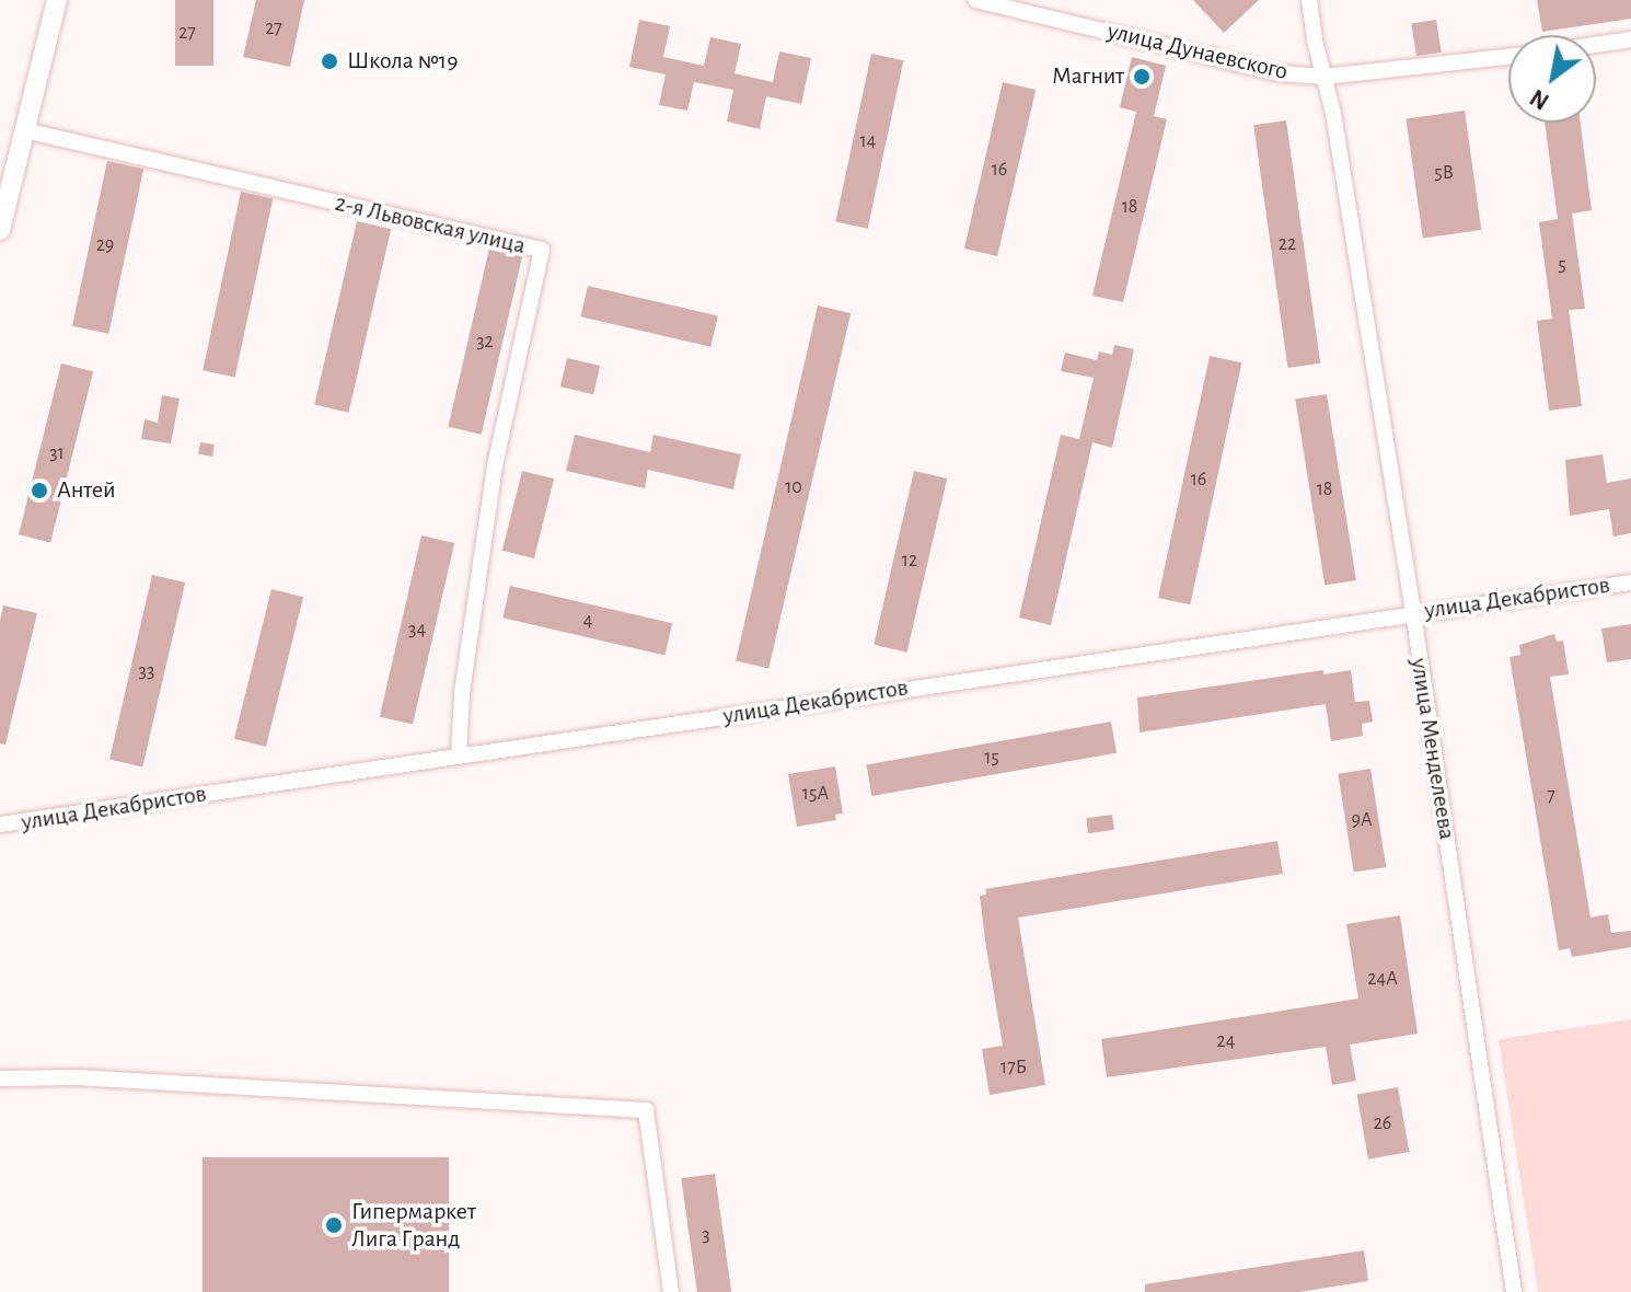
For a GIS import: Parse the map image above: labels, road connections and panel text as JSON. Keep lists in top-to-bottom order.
{
  "streets": {
    "street": [
      "улица Дунаевского",
      "2-я Львовская улица",
      "улица Декабристов",
      "улица Менделеева"
    ]
  },
  "crossings": [
    ["улица Дунаевского", "улица Менделеева"],
    ["2-я Львовская улица", "улица Декабристов"],
    ["улица Декабристов", "улица Менделеева"]
  ],
  "places": [
    "Школа №19",
    "Магнит",
    "Антей",
    "Гипермаркет Лига Гранд"
  ],
  "house_numbers": [
    "27",
    "27",
    "14",
    "16",
    "5В",
    "18",
    "22",
    "29",
    "5",
    "32",
    "31",
    "16",
    "10",
    "18",
    "12",
    "4",
    "34",
    "33",
    "15",
    "15А",
    "7",
    "9А",
    "24А",
    "24",
    "17Б",
    "26",
    "3"
  ],
  "north": "bottom left"
}
